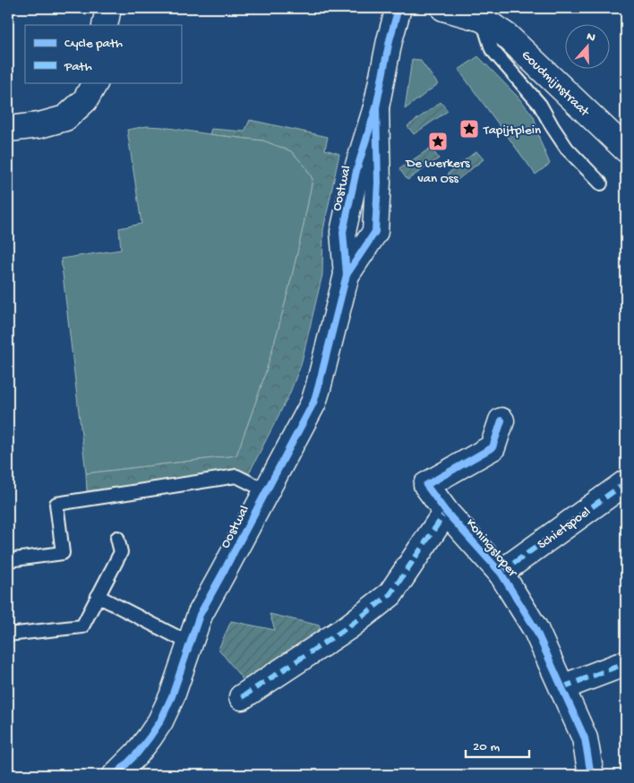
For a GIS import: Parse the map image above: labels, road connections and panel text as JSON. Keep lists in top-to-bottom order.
{
  "streets": {
    "street": [
      "Goudmijnstraat",
      "Oostwal",
      "Schietspoel",
      "Koningsloper"
    ]
  },
  "crossings": [
    ["Schietspoel", "Koningsloper"]
  ],
  "places": {
    "place": ["Tapijtplein", "De werkers van Oss"]
  },
  "legend": ["Cycle path", "Path"],
  "scale_bar": "20 m",
  "north": "top"
}
